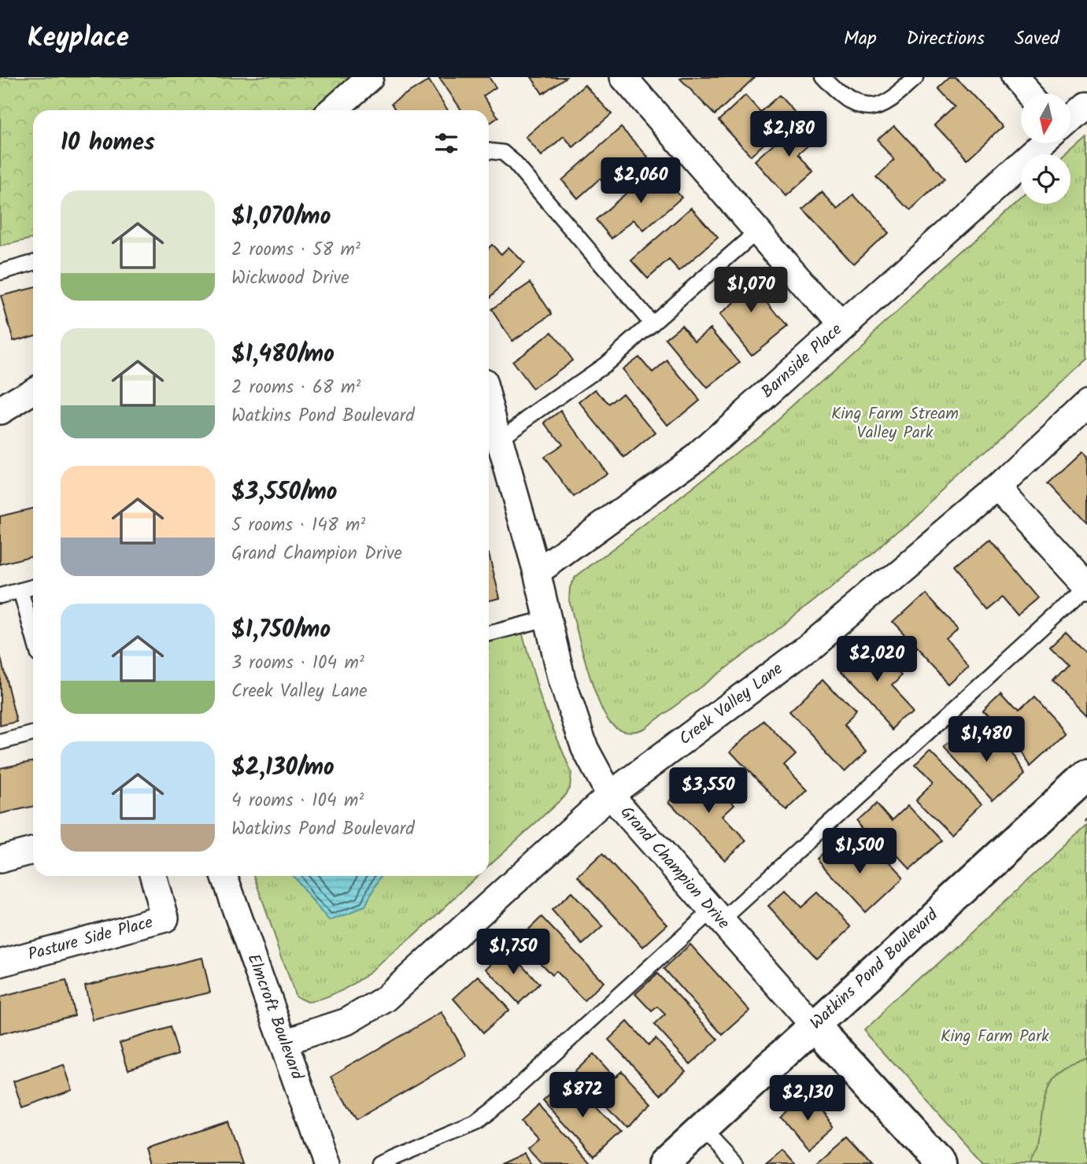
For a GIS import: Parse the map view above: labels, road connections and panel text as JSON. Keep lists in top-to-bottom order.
{
  "streets": {
    "street": [
      "Barnside Place",
      "Creek Valley Lane",
      "Grand Champion Drive",
      "Pasture Side Place",
      "Watkins Pond Boulevard",
      "Elmcroft Boulevard"
    ]
  },
  "crossings": [
    ["Barnside Place", "Grand Champion Drive"],
    ["Creek Valley Lane", "Grand Champion Drive"],
    ["Creek Valley Lane", "Elmcroft Boulevard"],
    ["Grand Champion Drive", "Watkins Pond Boulevard"]
  ],
  "parks": ["King Farm Stream Valley Park", "King Farm Park"],
  "north": "bottom",
  "page": {
    "header": "Keyplace",
    "nav": ["Map", "Directions", "Saved"],
    "heading": "10 homes",
    "price": [
      "$2,180",
      "$2,060",
      "$1,070",
      "$2,020",
      "$1,480",
      "$3,550",
      "$1,500",
      "$1,750",
      "$872",
      "$2,130"
    ],
    "list": [
      {
        "name": "$1,070/mo",
        "note": "2 rooms · 58 m² · Wickwood Drive"
      },
      {
        "name": "$1,480/mo",
        "note": "2 rooms · 68 m² · Watkins Pond Boulevard"
      },
      {
        "name": "$3,550/mo",
        "note": "5 rooms · 148 m² · Grand Champion Drive"
      },
      {
        "name": "$1,750/mo",
        "note": "3 rooms · 104 m² · Creek Valley Lane"
      },
      {
        "name": "$2,130/mo",
        "note": "4 rooms · 104 m² · Watkins Pond Boulevard"
      }
    ]
  }
}
